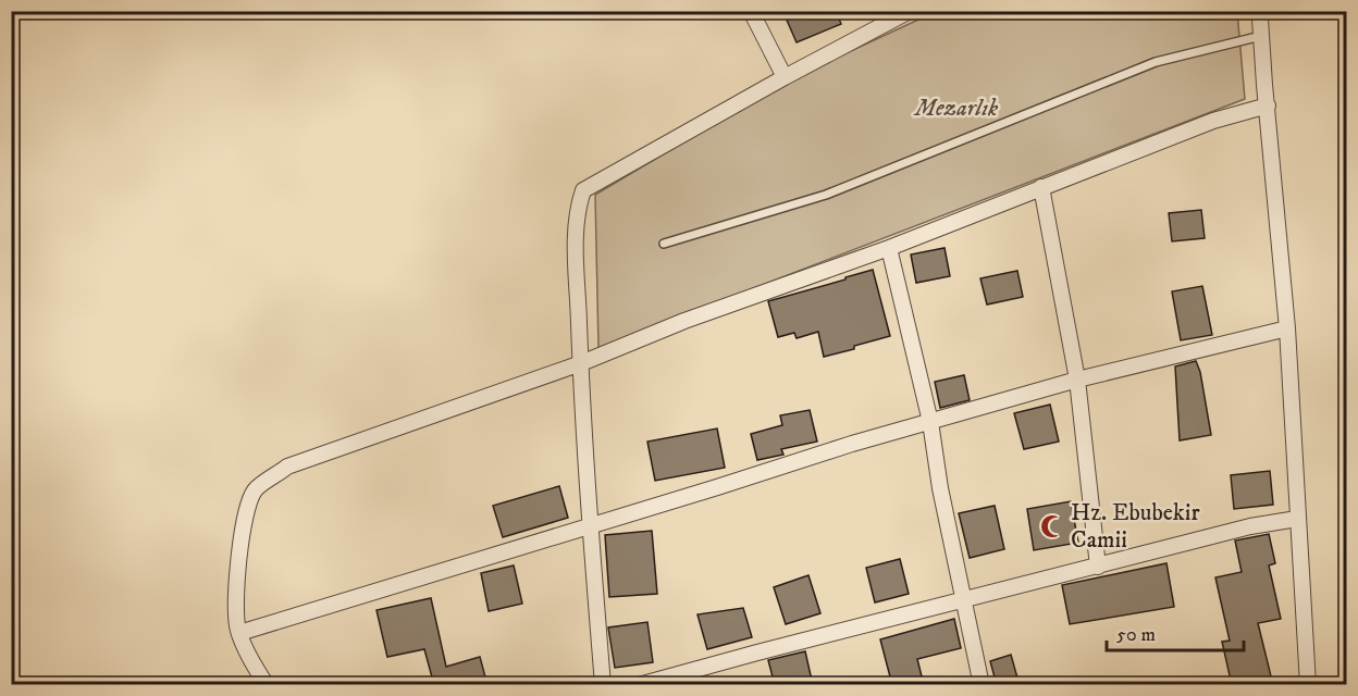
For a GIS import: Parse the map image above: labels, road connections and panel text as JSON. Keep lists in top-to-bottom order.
{
  "parks": ["Mezarlık"],
  "places": {
    "mosque": ["Hz. Ebubekir Camii"]
  },
  "scale_bar": "50 m"
}
